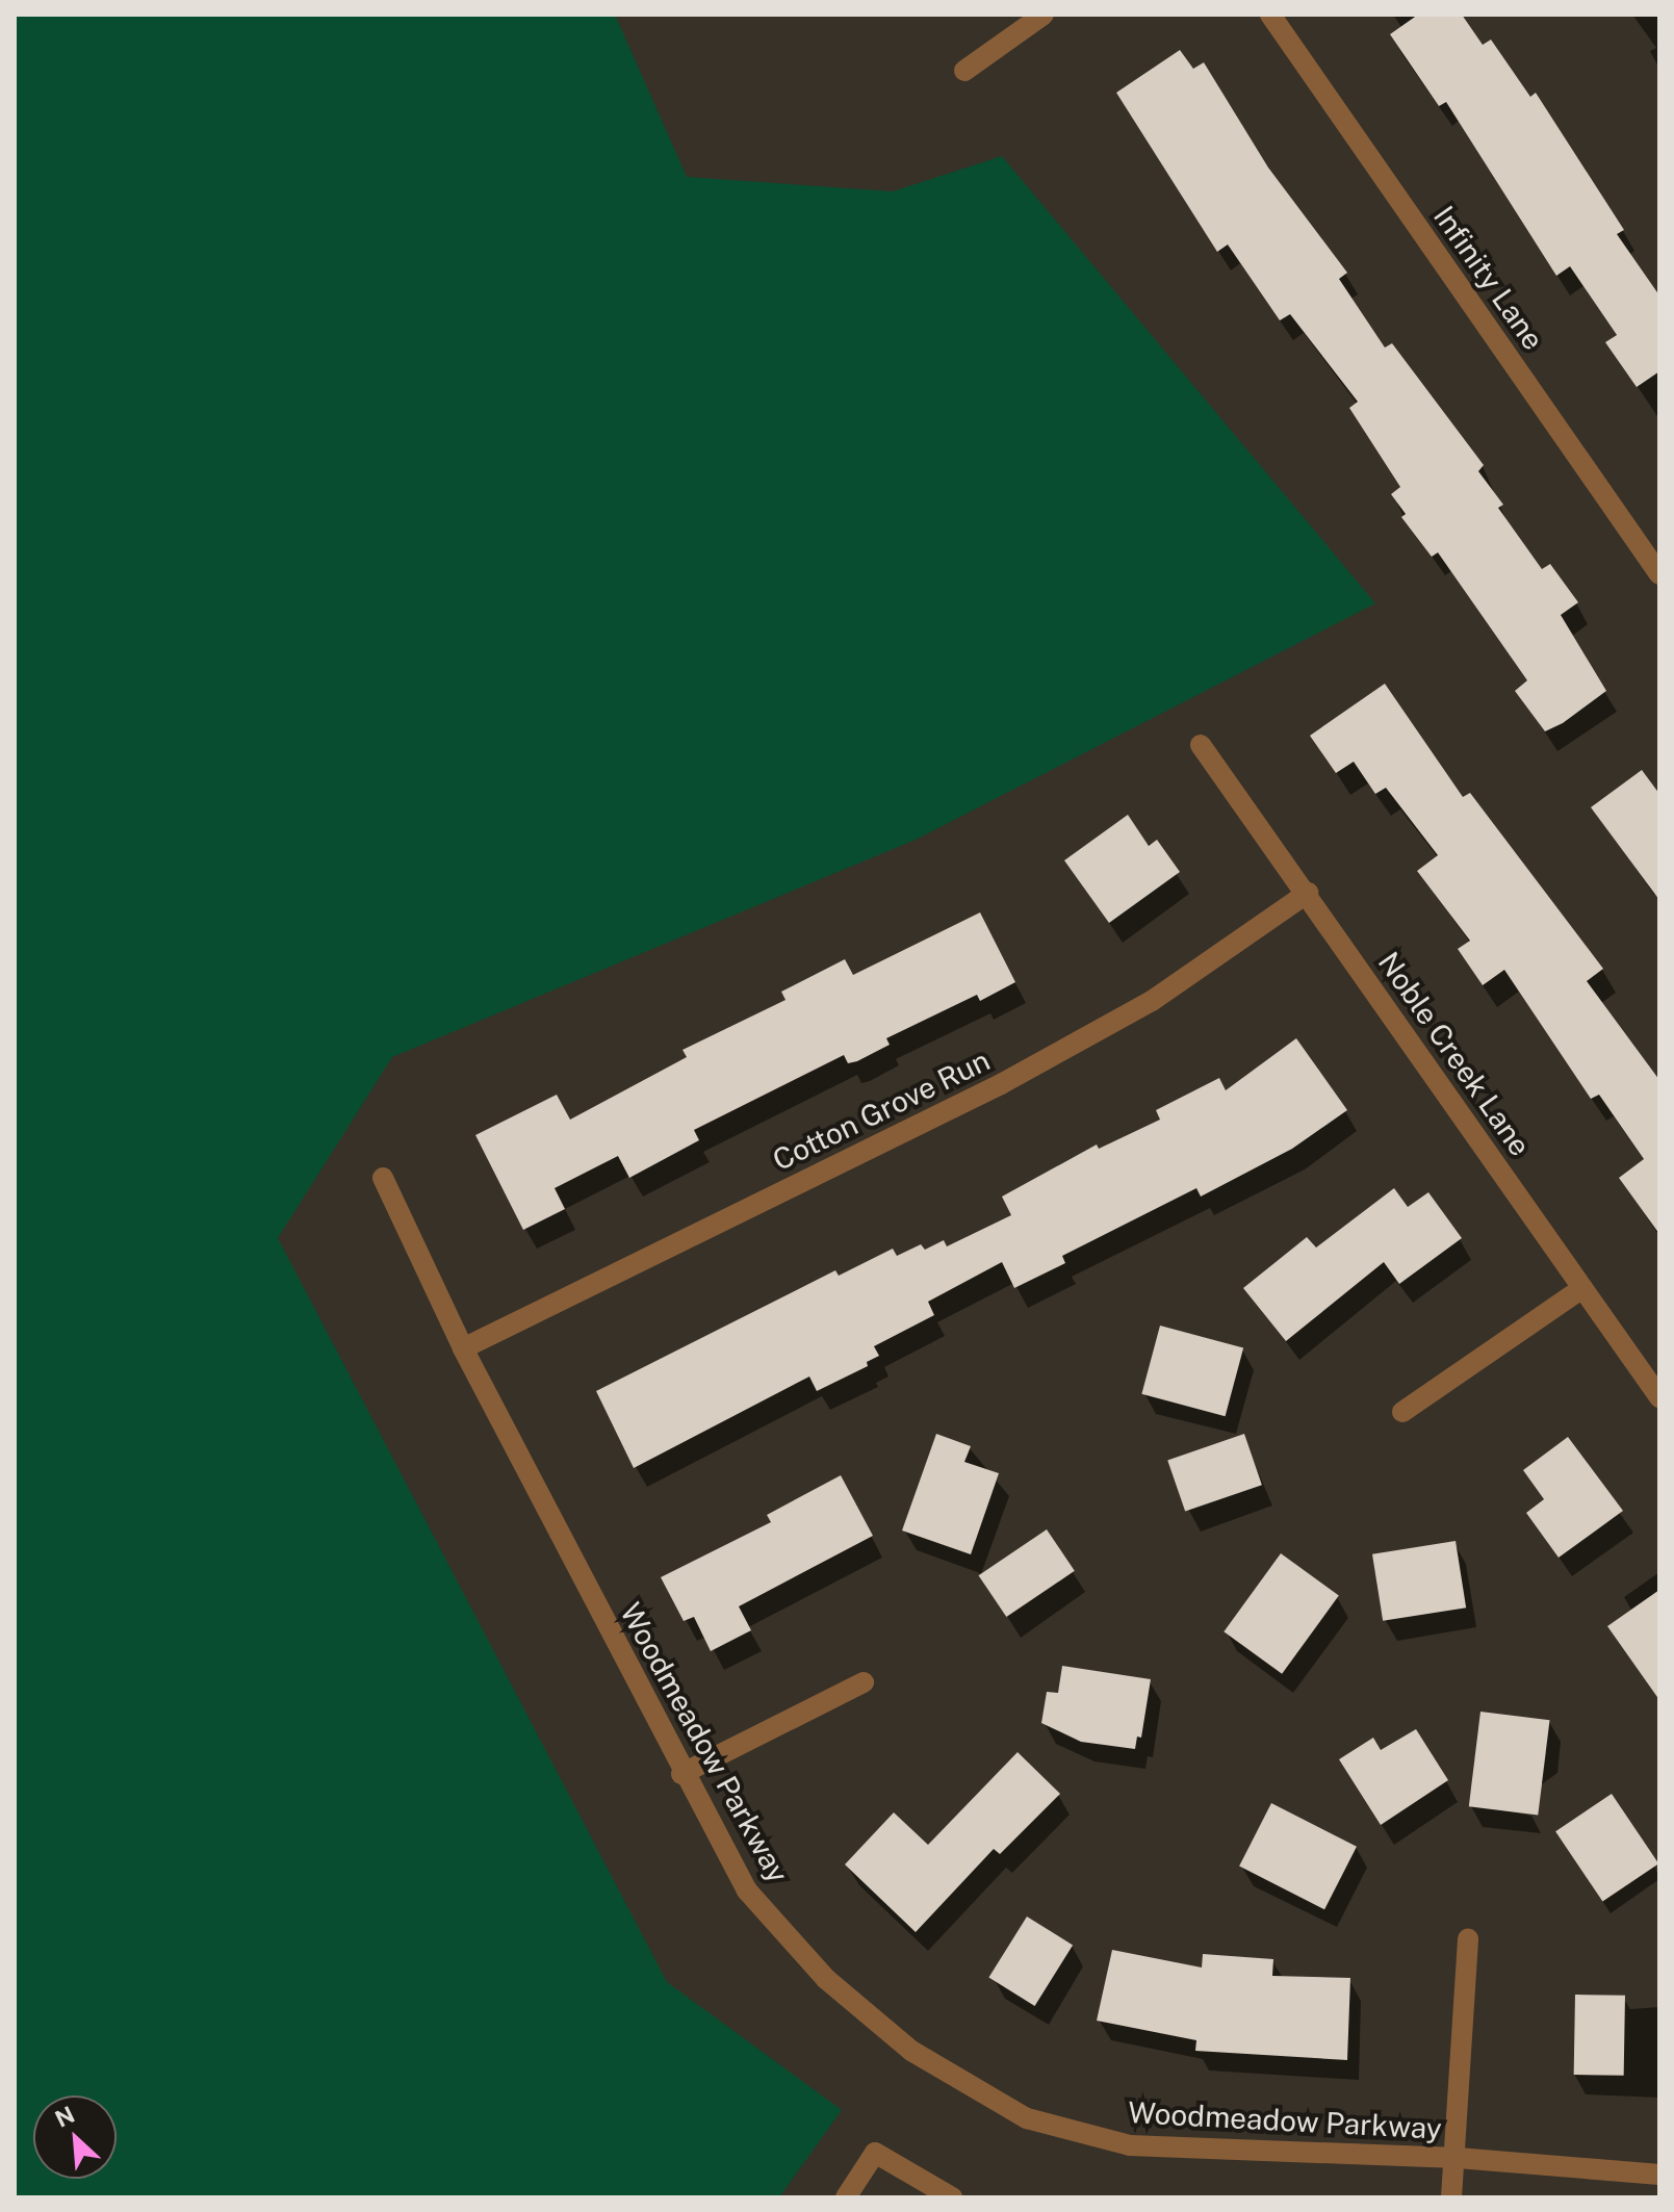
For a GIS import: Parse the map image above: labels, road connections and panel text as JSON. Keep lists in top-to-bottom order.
{
  "streets": {
    "street": [
      "Infinity Lane",
      "Noble Creek Lane",
      "Cotton Grove Run",
      "Woodmeadow Parkway"
    ]
  },
  "crossings": [
    ["Noble Creek Lane", "Cotton Grove Run"],
    ["Cotton Grove Run", "Woodmeadow Parkway"]
  ],
  "north": "top left"
}
